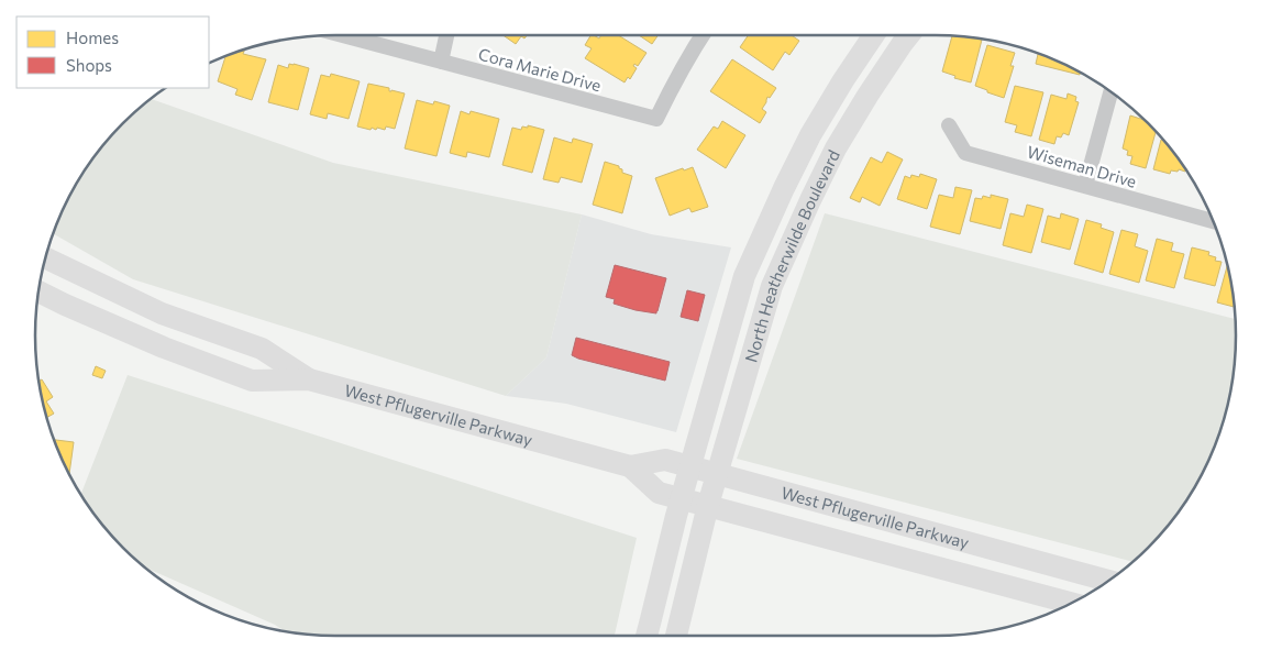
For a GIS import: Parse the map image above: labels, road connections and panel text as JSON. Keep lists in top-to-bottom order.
{
  "streets": {
    "main road": ["North Heatherwilde Boulevard", "West Pflugerville Parkway"],
    "street": ["Cora Marie Drive", "Wiseman Drive"]
  },
  "crossings": [
    ["North Heatherwilde Boulevard", "West Pflugerville Parkway"]
  ],
  "legend": ["Homes", "Shops"]
}
